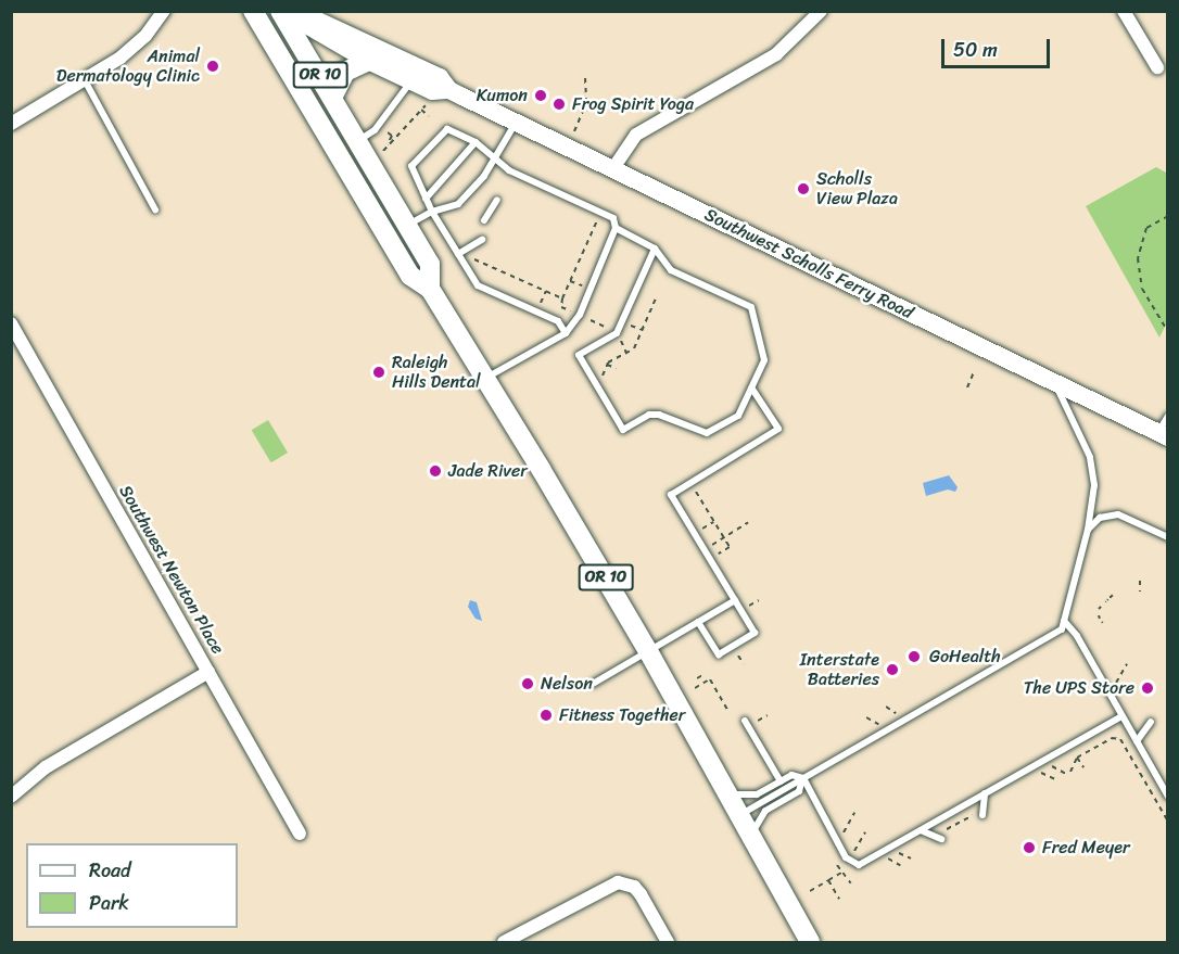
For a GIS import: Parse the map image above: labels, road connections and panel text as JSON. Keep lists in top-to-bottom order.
{
  "streets": {
    "main road": ["OR 10", "Southwest Scholls Ferry Road"],
    "street": ["Southwest Newton Place"]
  },
  "crossings": [
    ["OR 10", "Southwest Scholls Ferry Road"]
  ],
  "places": [
    "Animal Dermatology Clinic",
    "Kumon",
    "Frog Spirit Yoga",
    "Scholls View Plaza",
    "Raleigh Hills Dental",
    "Jade River",
    "GoHealth",
    "Interstate Batteries",
    "Nelson",
    "The UPS Store",
    "Fitness Together",
    "Fred Meyer"
  ],
  "legend": ["Road", "Park"],
  "scale_bar": "50 m"
}
